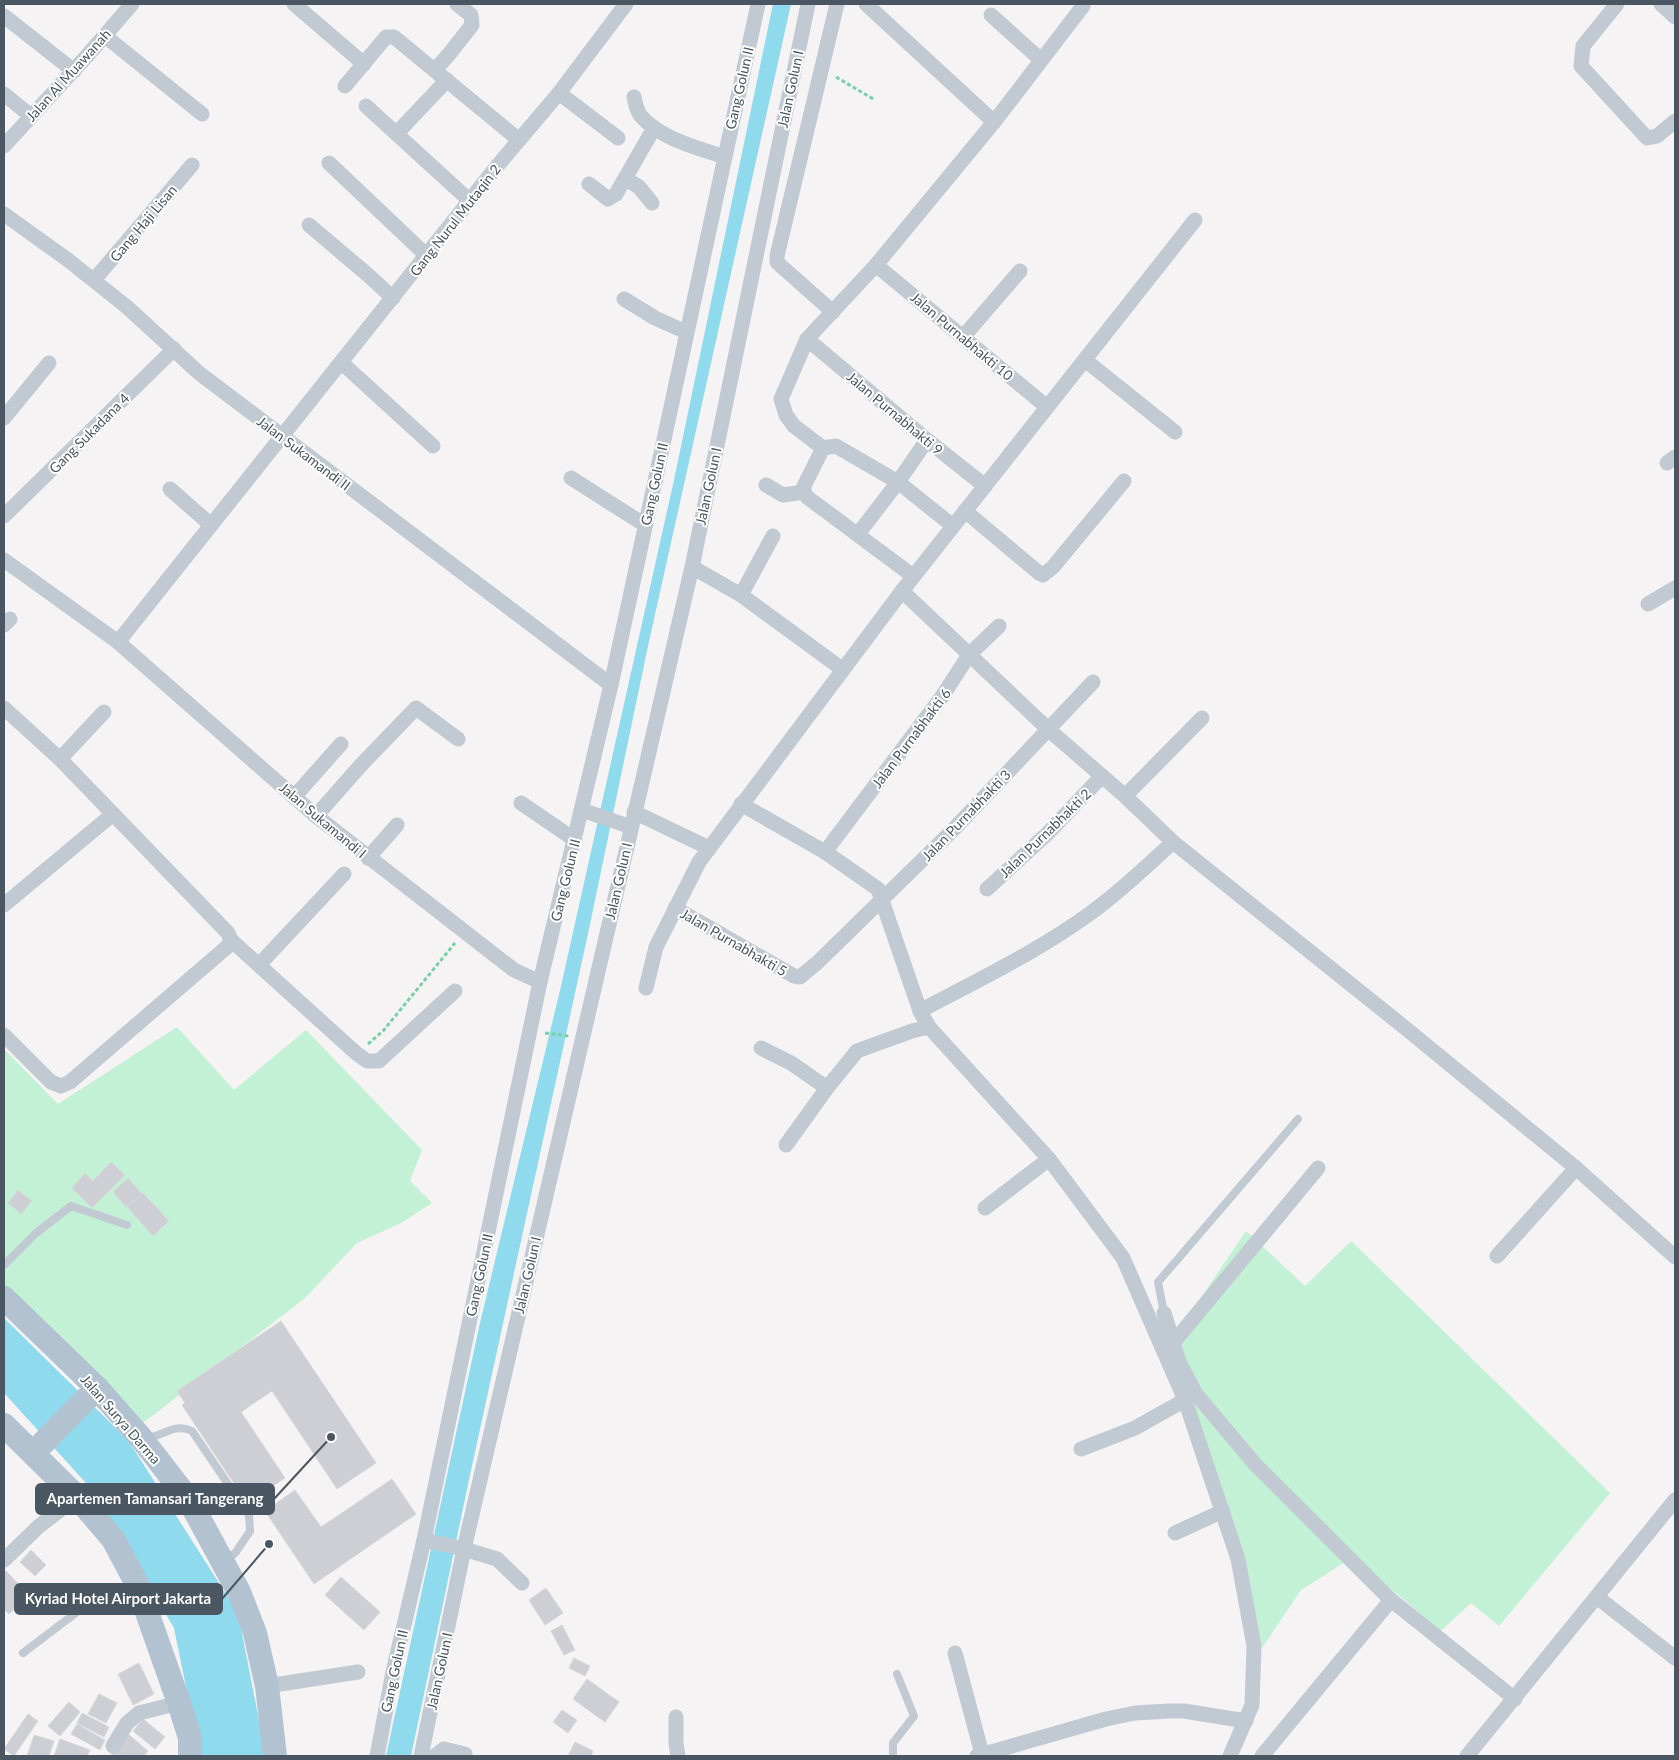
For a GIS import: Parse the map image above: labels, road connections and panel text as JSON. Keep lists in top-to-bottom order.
{
  "streets": {
    "main road": ["Jalan Surya Darma"],
    "street": [
      "Jalan Al Muawanah",
      "Gang Golun II",
      "Jalan Golun I",
      "Gang Nurul Mutaqin 2",
      "Gang Haji Lisan",
      "Jalan Purnabhakti 10",
      "Jalan Purnabhakti 9",
      "Gang Sukadana 4",
      "Jalan Sukamandi II",
      "Jalan Purnabhakti 6",
      "Jalan Purnabhakti 3",
      "Jalan Sukamandi I",
      "Jalan Purnabhakti 2",
      "Jalan Purnabhakti 5"
    ]
  },
  "crossings": [
    ["Gang Golun II", "Jalan Sukamandi II"],
    ["Gang Golun II", "Jalan Sukamandi I"],
    ["Gang Nurul Mutaqin 2", "Jalan Sukamandi II"],
    ["Gang Nurul Mutaqin 2", "Jalan Sukamandi I"],
    ["Gang Haji Lisan", "Jalan Sukamandi II"],
    ["Gang Sukadana 4", "Jalan Sukamandi II"],
    ["Jalan Purnabhakti 3", "Jalan Purnabhakti 5"]
  ],
  "places": ["Apartemen Tamansari Tangerang", "Kyriad Hotel Airport Jakarta"]
}
